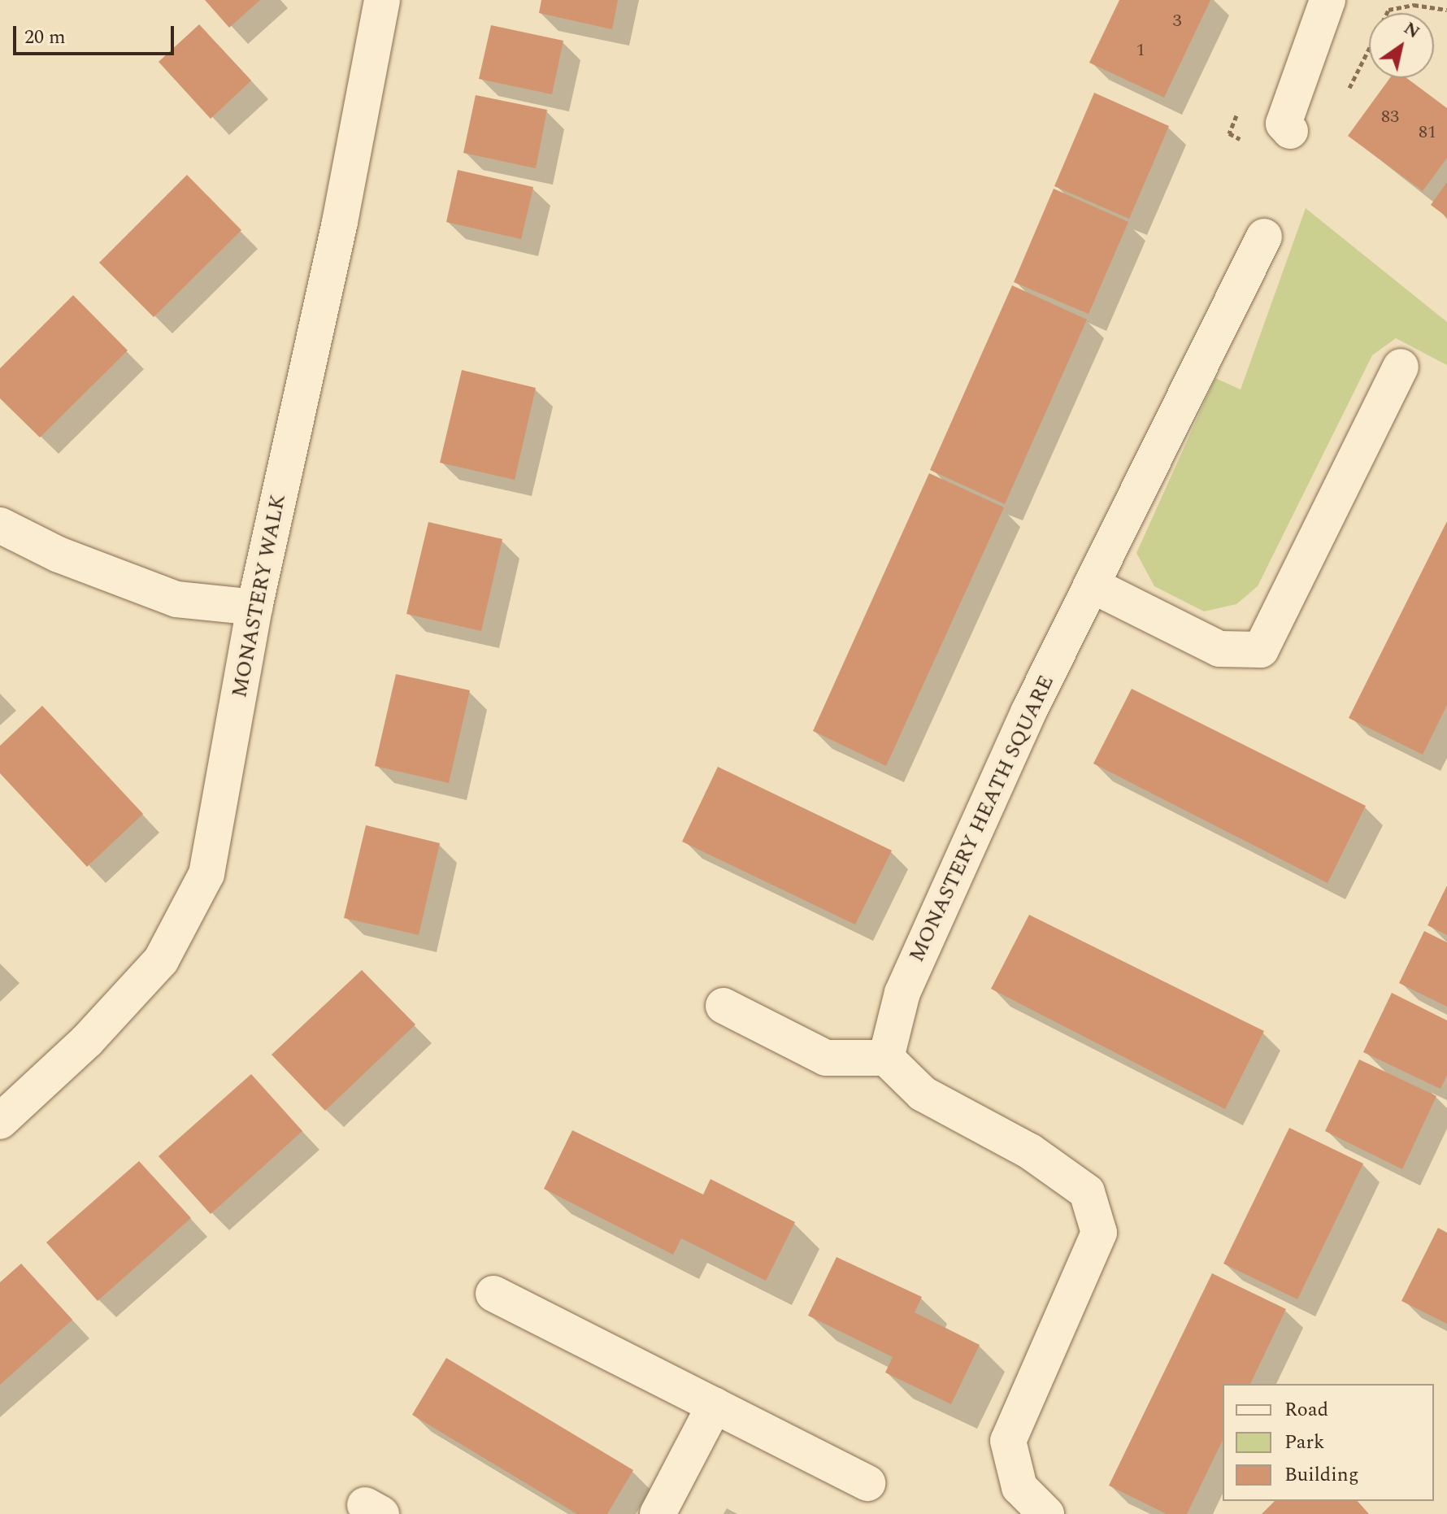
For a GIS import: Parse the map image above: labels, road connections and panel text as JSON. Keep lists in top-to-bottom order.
{
  "streets": {
    "street": ["MONASTERY WALK", "MONASTERY HEATH SQUARE"]
  },
  "house_numbers": [
    "3",
    "1",
    "83",
    "81"
  ],
  "legend": ["Road", "Park", "Building"],
  "scale_bar": "20 m",
  "north": "top right"
}
